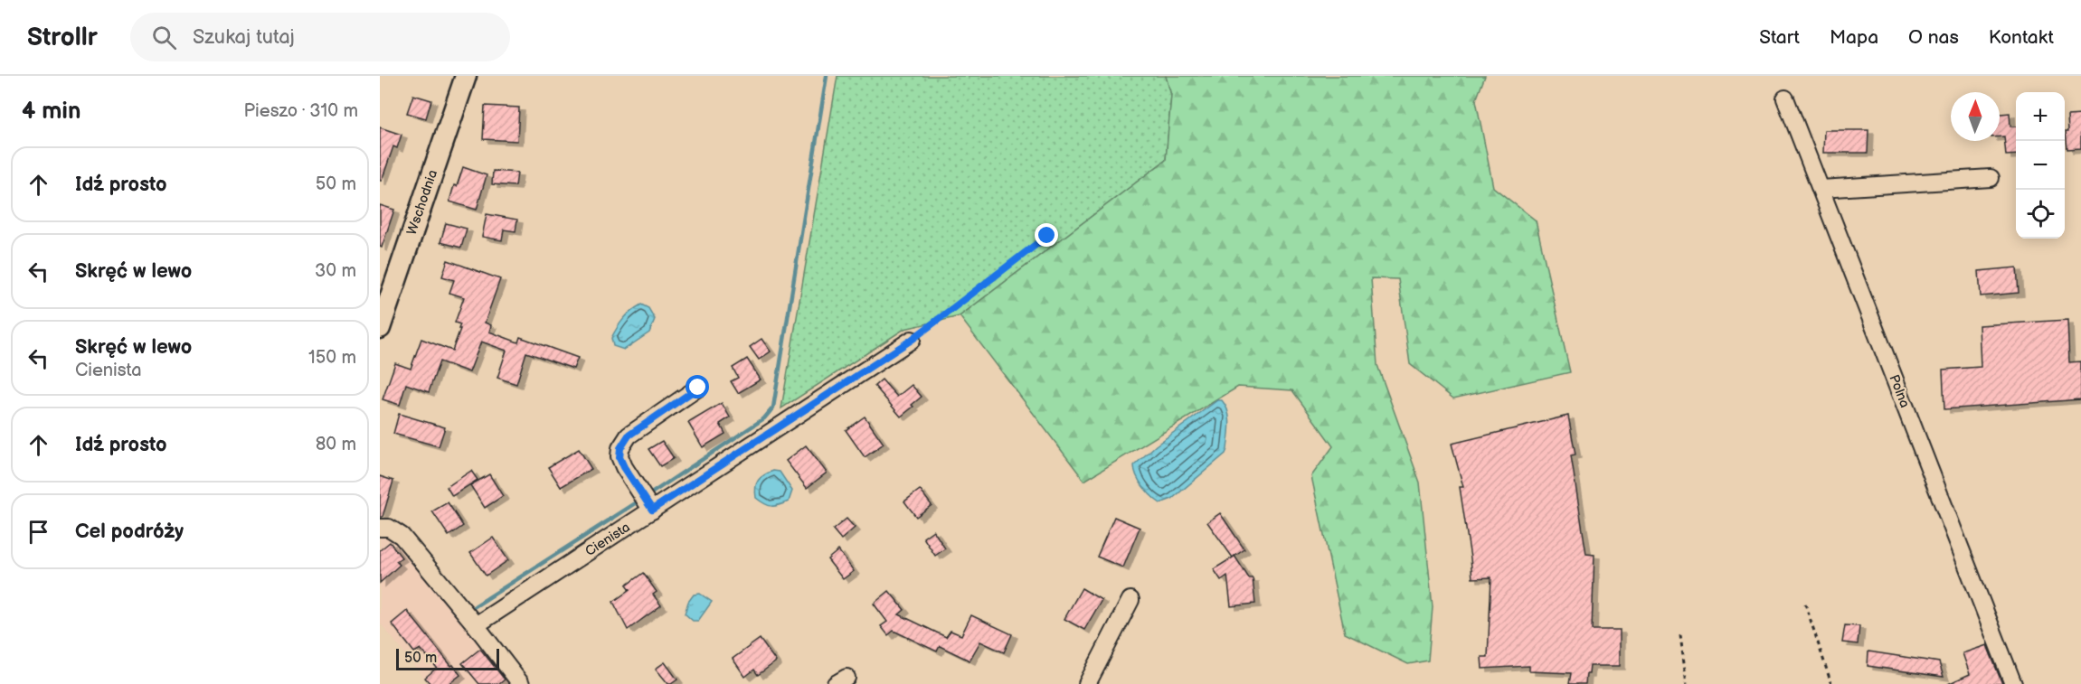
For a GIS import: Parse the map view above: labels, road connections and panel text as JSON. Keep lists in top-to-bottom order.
{
  "streets": {
    "street": ["Wschodnia", "Polna", "Cienista"]
  },
  "scale_bar": "50 m",
  "north": "top",
  "page": {
    "header": "Strollr",
    "search": "Szukaj tutaj",
    "nav": [
      "Start",
      "Mapa",
      "O nas",
      "Kontakt"
    ],
    "heading": ["4 min", "Pieszo · 310 m"],
    "map_buttons": ["+", "−"],
    "list": [
      ["Idź prosto", "50 m"],
      ["Skręć w lewo", "30 m"],
      ["Skręć w lewo", "Cienista", "150 m"],
      ["Idź prosto", "80 m"],
      "Cel podróży"
    ],
    "scale": "50 m"
  }
}
